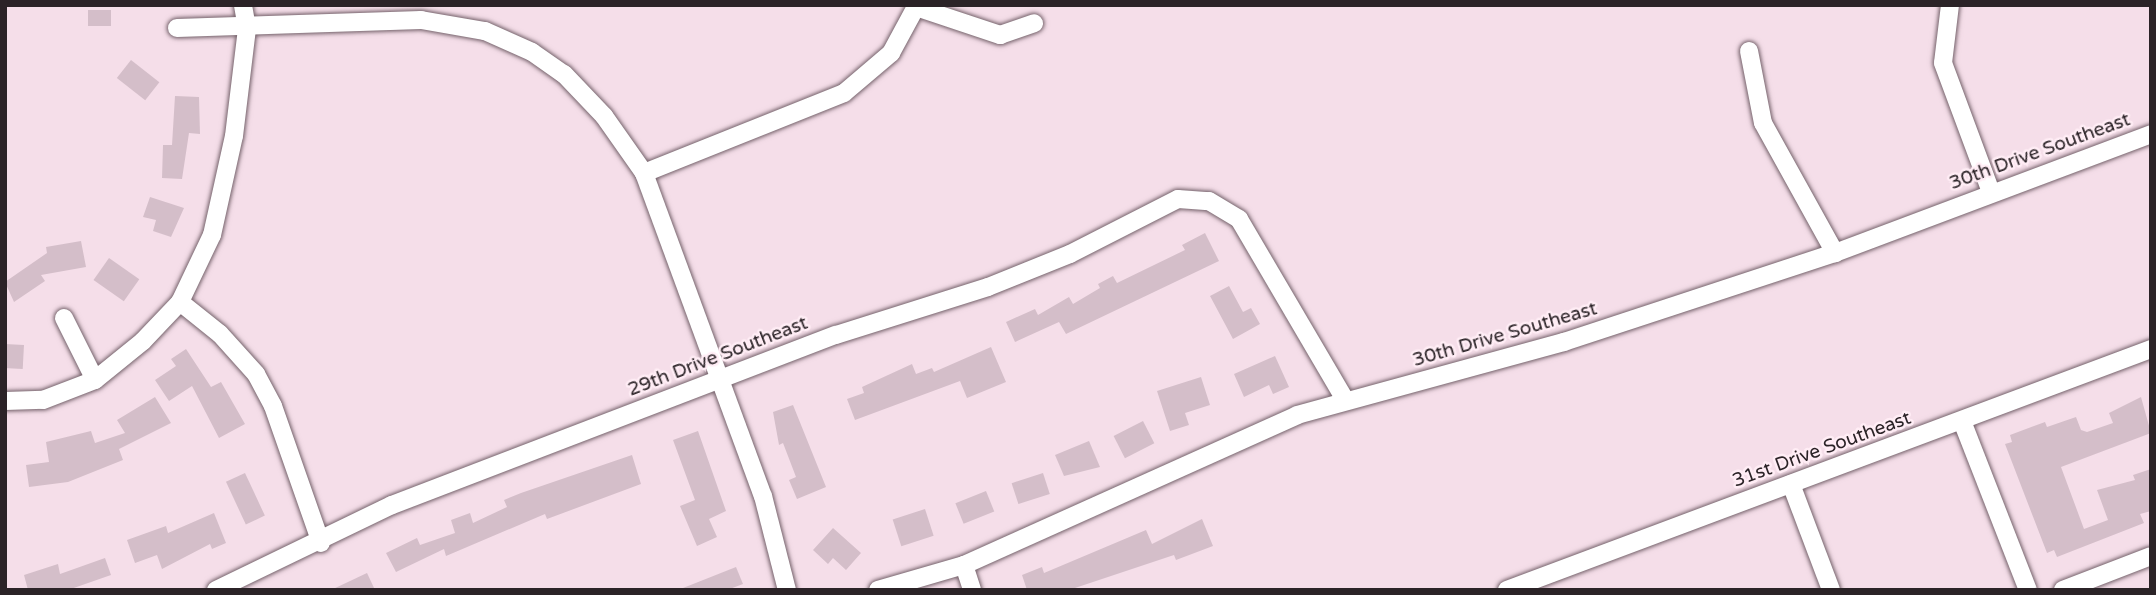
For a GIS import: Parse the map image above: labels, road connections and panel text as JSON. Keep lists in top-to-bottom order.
{
  "streets": {
    "street": ["30th Drive Southeast", "29th Drive Southeast", "31st Drive Southeast"]
  },
  "crossings": [
    ["30th Drive Southeast", "29th Drive Southeast"]
  ]
}
